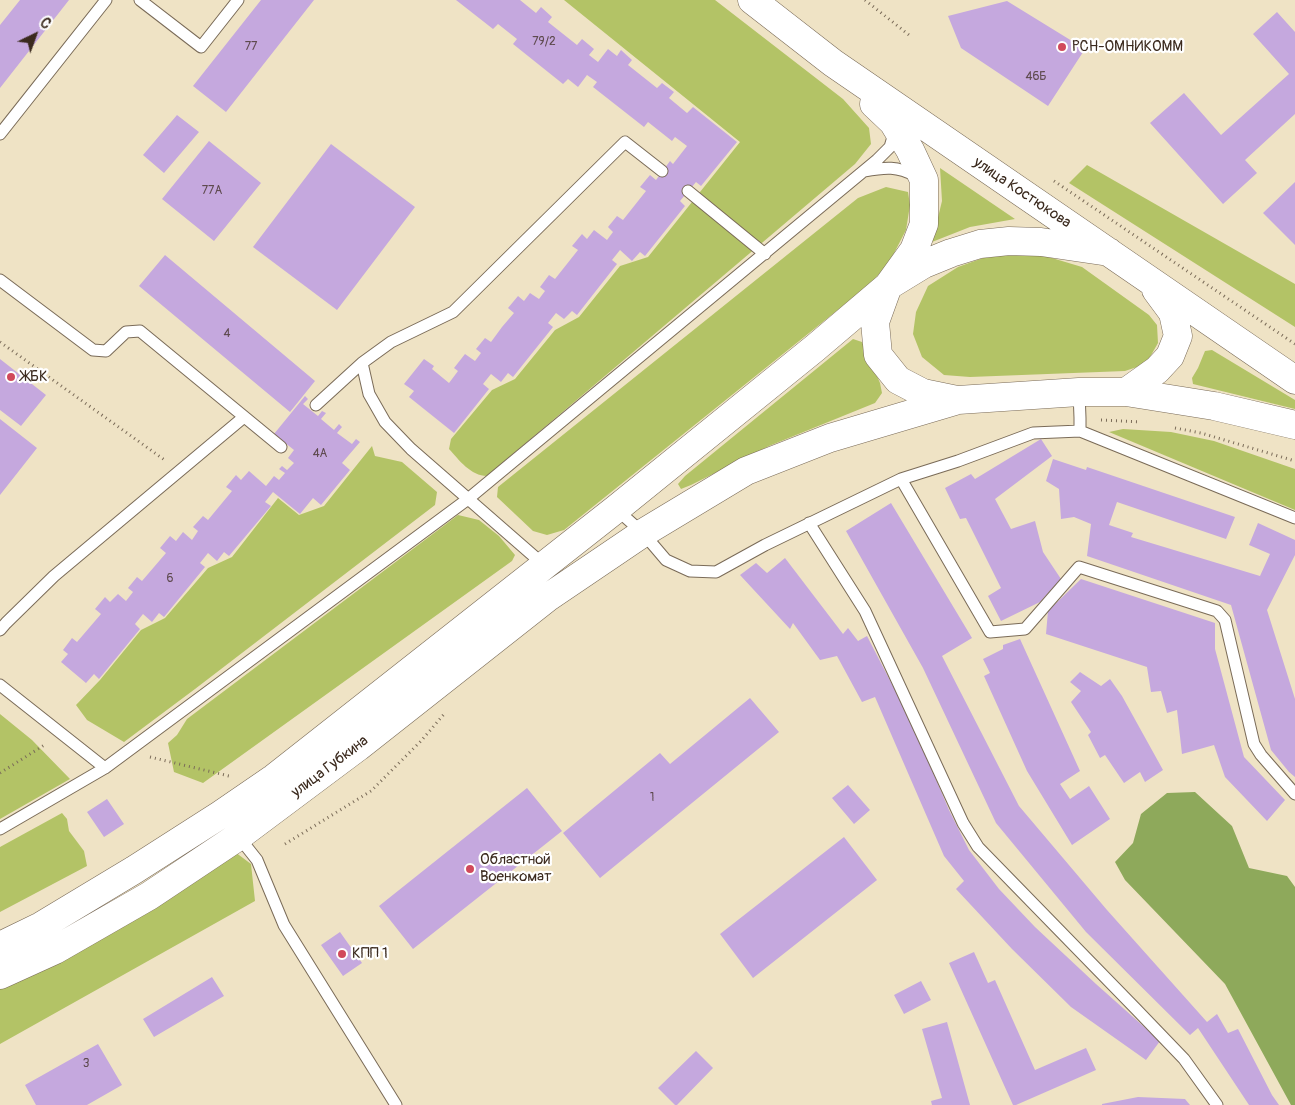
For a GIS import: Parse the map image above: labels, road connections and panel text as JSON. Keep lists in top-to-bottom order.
{
  "streets": {
    "main road": ["улица Костюкова", "улица Губкина"]
  },
  "places": [
    "РСН-ОМНИКОММ",
    "ЖБК",
    "Областной Военкомат",
    "КПП 1"
  ],
  "house_numbers": [
    "79/2",
    "77",
    "46Б",
    "77А",
    "4",
    "4А",
    "6",
    "1",
    "3"
  ],
  "north": "top right"
}
